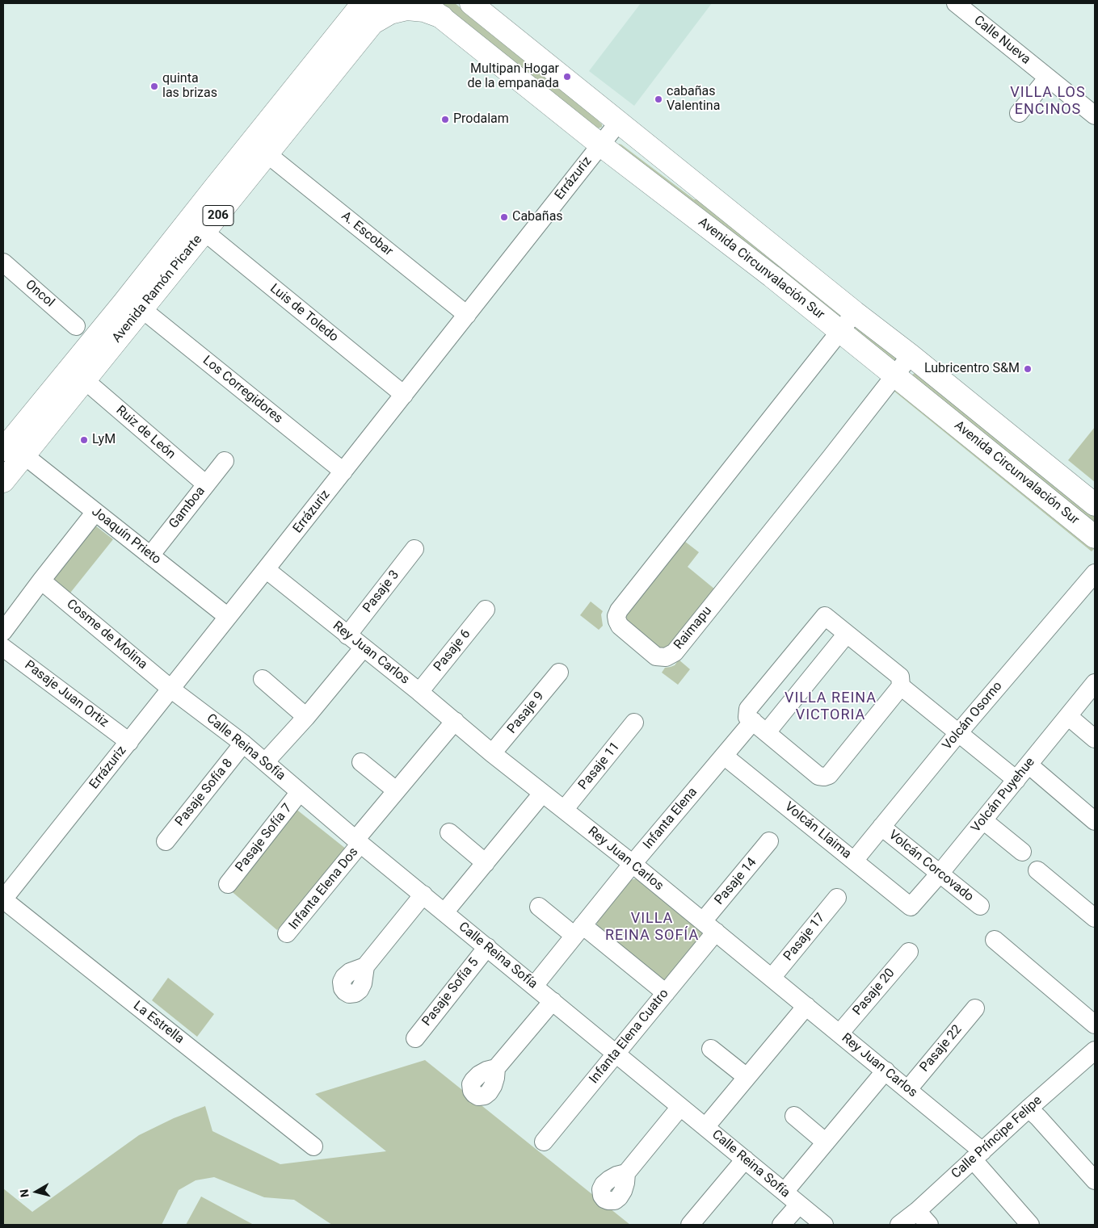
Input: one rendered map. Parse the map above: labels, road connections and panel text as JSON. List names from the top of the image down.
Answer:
{
  "streets": {
    "main road": ["206", "Avenida Circunvalación Sur", "Avenida Ramón Picarte"],
    "street": [
      "Calle Nueva",
      "Errázuriz",
      "A. Escobar",
      "Oncol",
      "Luis de Toledo",
      "Los Corregidores",
      "Ruiz de León",
      "Gamboa",
      "Joaquín Prieto",
      "Pasaje 3",
      "Raimapu",
      "Cosme de Molina",
      "Pasaje 6",
      "Rey Juan Carlos",
      "Pasaje Juan Ortiz",
      "Pasaje 9",
      "Volcán Osorno",
      "Calle Reina Sofía",
      "Pasaje 11",
      "Pasaje Sofía 8",
      "Volcán Puyehue",
      "Infanta Elena",
      "Volcán Llaima",
      "Pasaje Sofía 7",
      "Volcán Corcovado",
      "Pasaje 14",
      "Infanta Elena Dos",
      "Pasaje 17",
      "Pasaje Sofía 5",
      "Pasaje 20",
      "La Estrella",
      "Infanta Elena Cuatro",
      "Pasaje 22",
      "Calle Príncipe Felipe"
    ]
  },
  "crossings": [
    ["Errázuriz", "A. Escobar"],
    ["Errázuriz", "Avenida Circunvalación Sur"],
    ["Errázuriz", "Luis de Toledo"],
    ["Errázuriz", "Los Corregidores"],
    ["Errázuriz", "Joaquín Prieto"],
    ["Errázuriz", "Cosme de Molina"],
    ["Errázuriz", "Rey Juan Carlos"],
    ["Errázuriz", "Pasaje Juan Ortiz"],
    ["Errázuriz", "Calle Reina Sofía"],
    ["Errázuriz", "La Estrella"],
    ["A. Escobar", "Avenida Ramón Picarte"],
    ["Avenida Circunvalación Sur", "Raimapu"],
    ["Avenida Ramón Picarte", "Luis de Toledo"],
    ["Avenida Ramón Picarte", "Los Corregidores"],
    ["Avenida Ramón Picarte", "Ruiz de León"],
    ["Avenida Ramón Picarte", "Joaquín Prieto"],
    ["Ruiz de León", "Gamboa"],
    ["Gamboa", "Joaquín Prieto"],
    ["Pasaje 3", "Rey Juan Carlos"],
    ["Cosme de Molina", "Calle Reina Sofía"],
    ["Pasaje 6", "Rey Juan Carlos"],
    ["Rey Juan Carlos", "Pasaje 9"],
    ["Rey Juan Carlos", "Pasaje 11"],
    ["Rey Juan Carlos", "Infanta Elena"],
    ["Rey Juan Carlos", "Pasaje 14"],
    ["Rey Juan Carlos", "Infanta Elena Dos"],
    ["Rey Juan Carlos", "Pasaje 17"],
    ["Rey Juan Carlos", "Pasaje 20"],
    ["Rey Juan Carlos", "Infanta Elena Cuatro"],
    ["Rey Juan Carlos", "Pasaje 22"],
    ["Rey Juan Carlos", "Calle Príncipe Felipe"],
    ["Volcán Osorno", "Volcán Llaima"],
    ["Volcán Osorno", "Volcán Corcovado"],
    ["Calle Reina Sofía", "Pasaje Sofía 8"],
    ["Calle Reina Sofía", "Infanta Elena"],
    ["Calle Reina Sofía", "Pasaje Sofía 7"],
    ["Calle Reina Sofía", "Infanta Elena Dos"],
    ["Calle Reina Sofía", "Pasaje Sofía 5"],
    ["Calle Reina Sofía", "Infanta Elena Cuatro"],
    ["Volcán Puyehue", "Volcán Llaima"],
    ["Volcán Puyehue", "Volcán Corcovado"],
    ["Infanta Elena", "Volcán Llaima"],
    ["Pasaje 14", "Infanta Elena Cuatro"]
  ],
  "districts": ["VILLA LOS ENCINOS", "VILLA REINA VICTORIA", "VILLA REINA SOFÍA"],
  "places": [
    "Multipan Hogar de la empanada",
    "quinta las brizas",
    "cabañas Valentina",
    "Prodalam",
    "Cabañas",
    "Lubricentro S&M",
    "LyM"
  ],
  "north": "left"
}
